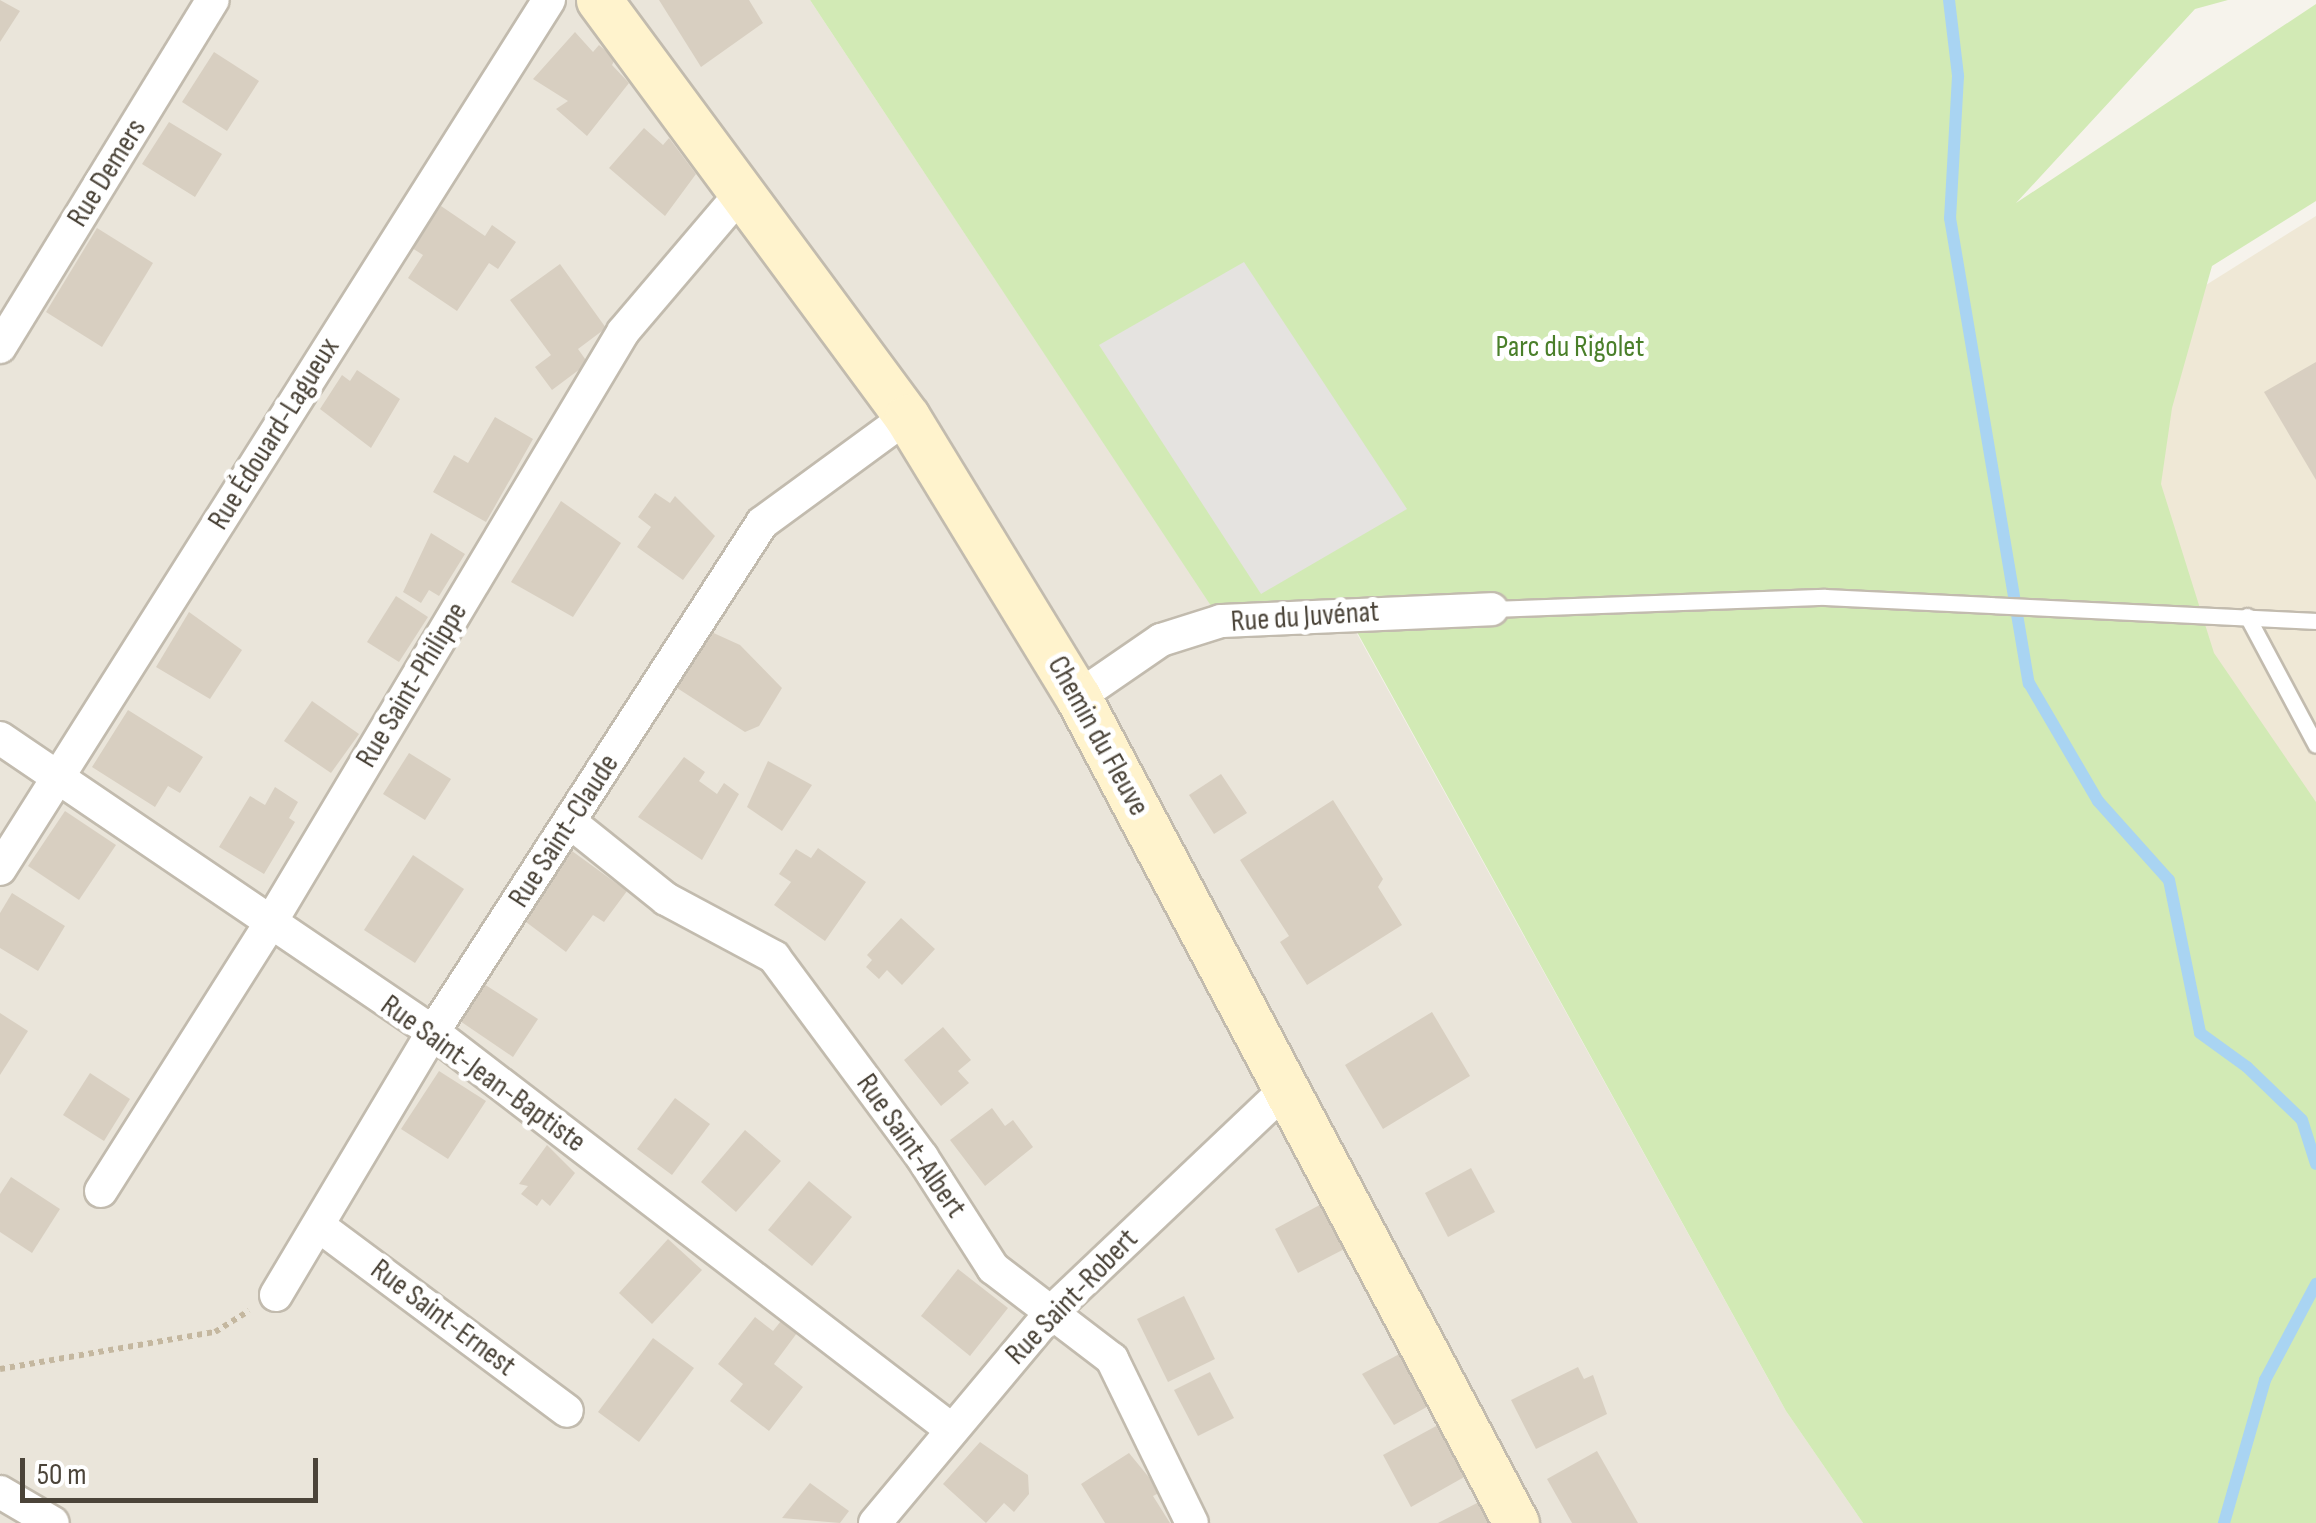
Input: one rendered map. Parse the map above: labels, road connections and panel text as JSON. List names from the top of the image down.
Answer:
{
  "streets": {
    "street": [
      "Rue Demers",
      "Rue Édouard-Lagueux",
      "Rue du Juvénat",
      "Rue Saint-Philippe",
      "Chemin du Fleuve",
      "Rue Saint-Claude",
      "Rue Saint-Jean-Baptiste",
      "Rue Saint-Albert",
      "Rue Saint-Robert",
      "Rue Saint-Ernest"
    ]
  },
  "crossings": [
    ["Rue Édouard-Lagueux", "Rue Saint-Jean-Baptiste"],
    ["Rue du Juvénat", "Chemin du Fleuve"],
    ["Rue Saint-Philippe", "Chemin du Fleuve"],
    ["Rue Saint-Philippe", "Rue Saint-Jean-Baptiste"],
    ["Chemin du Fleuve", "Rue Saint-Claude"],
    ["Chemin du Fleuve", "Rue Saint-Robert"],
    ["Rue Saint-Claude", "Rue Saint-Jean-Baptiste"],
    ["Rue Saint-Claude", "Rue Saint-Albert"],
    ["Rue Saint-Claude", "Rue Saint-Ernest"],
    ["Rue Saint-Jean-Baptiste", "Rue Saint-Robert"],
    ["Rue Saint-Albert", "Rue Saint-Robert"]
  ],
  "parks": ["Parc du Rigolet"],
  "scale_bar": "50 m"
}
